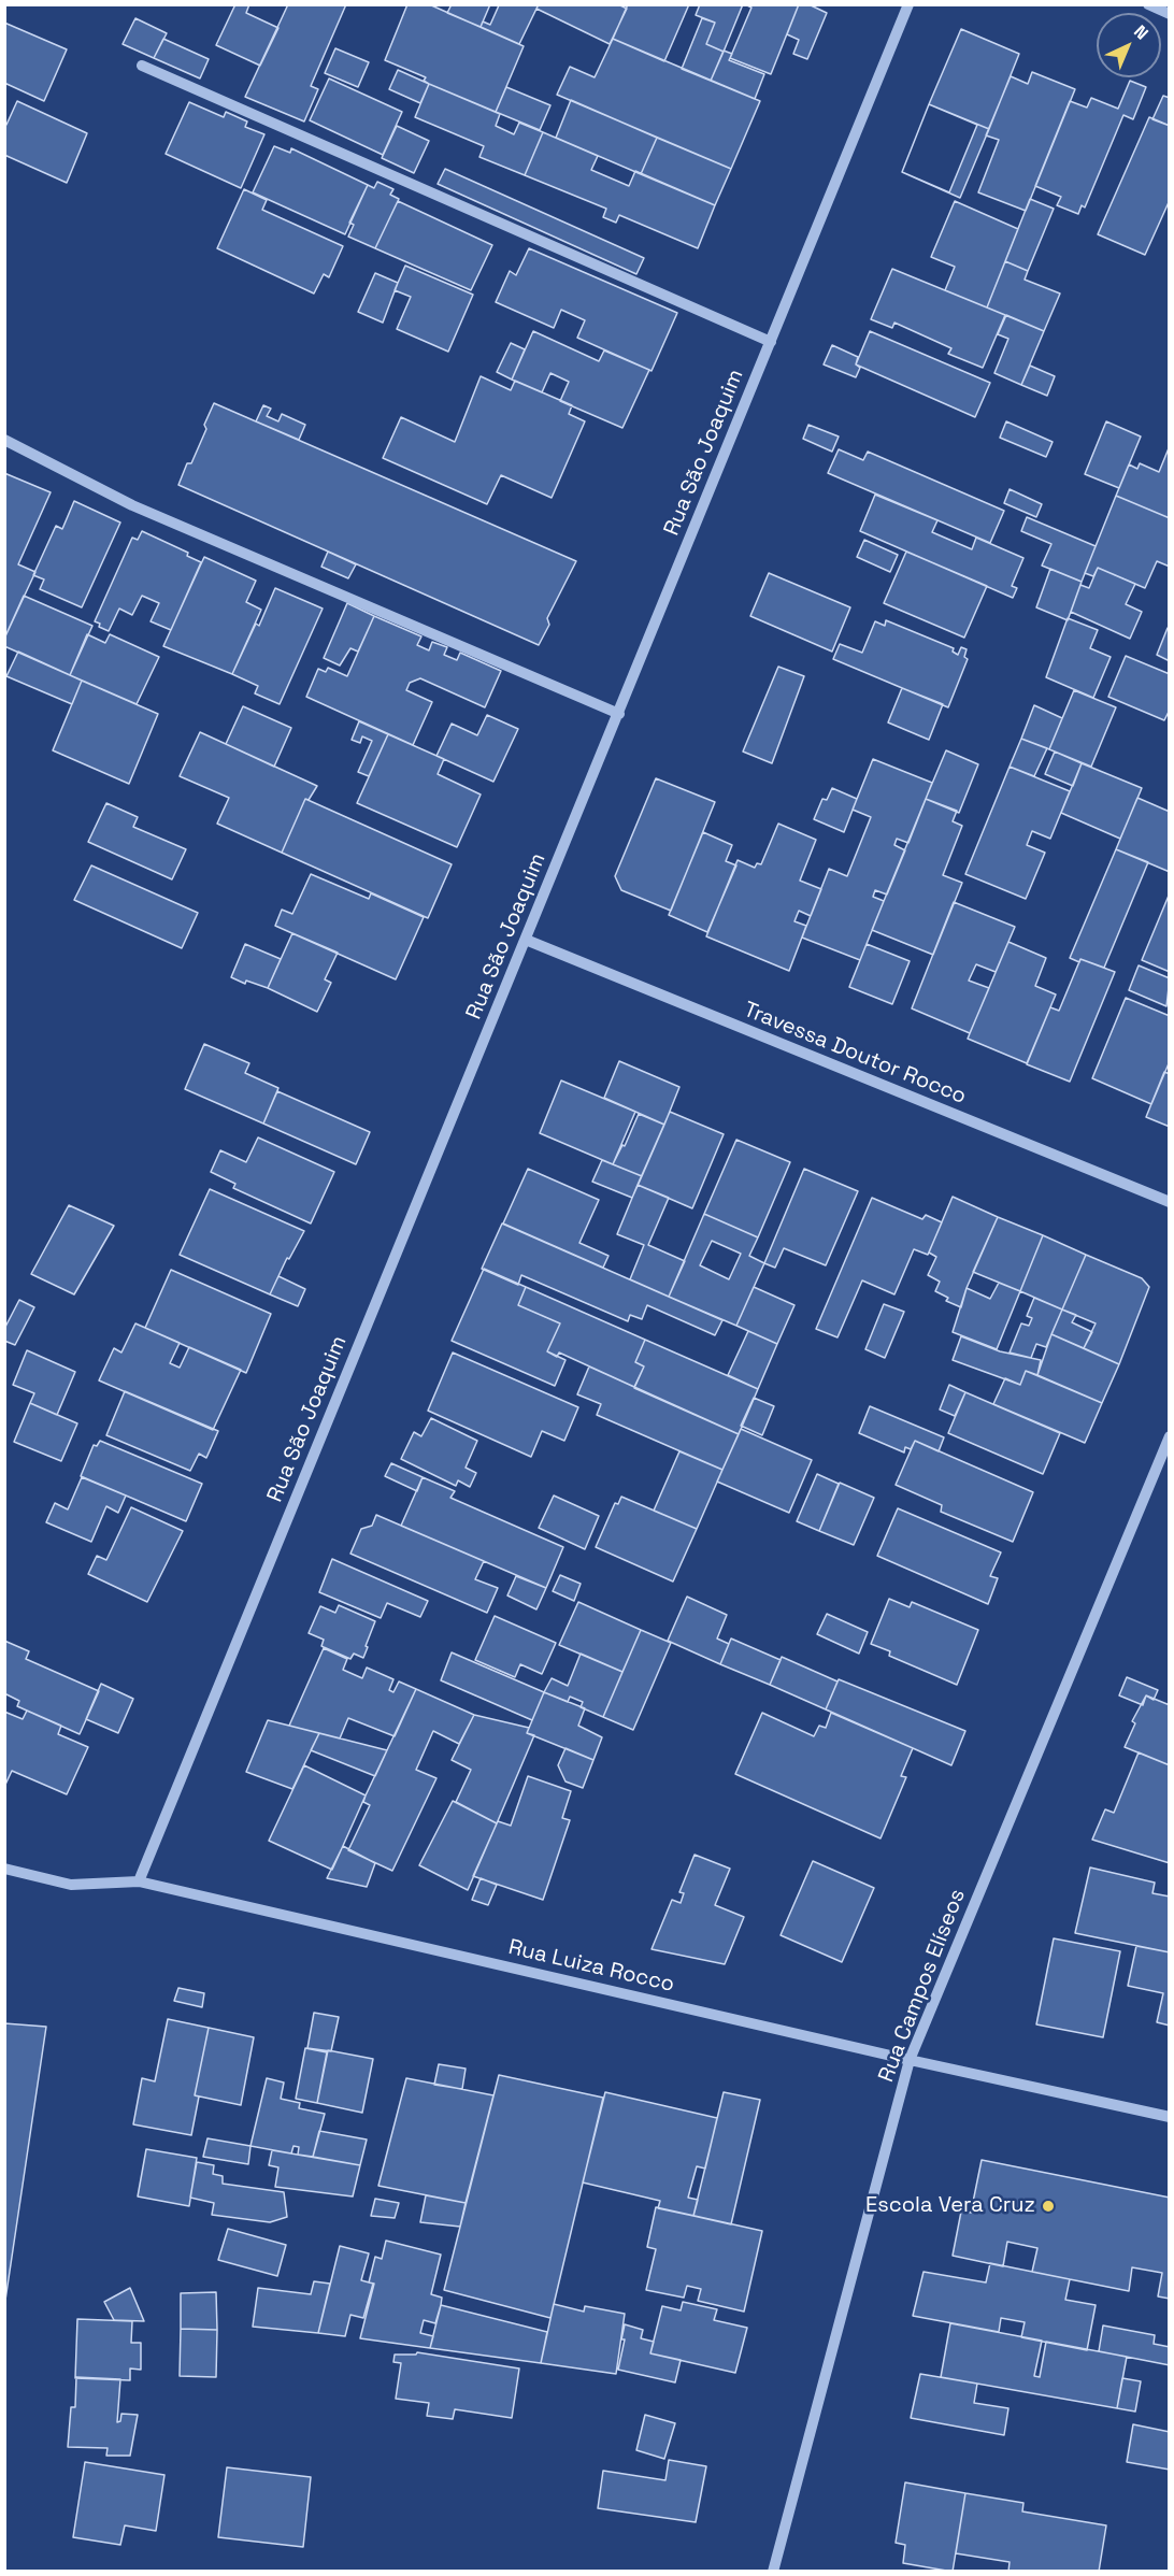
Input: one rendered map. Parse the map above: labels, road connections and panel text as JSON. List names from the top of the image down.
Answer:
{
  "streets": {
    "street": [
      "Rua São Joaquim",
      "Travessa Doutor Rocco",
      "Rua Luiza Rocco",
      "Rua Campos Elíseos"
    ]
  },
  "crossings": [
    ["Rua São Joaquim", "Travessa Doutor Rocco"],
    ["Rua São Joaquim", "Rua Luiza Rocco"],
    ["Rua Luiza Rocco", "Rua Campos Elíseos"]
  ],
  "places": ["Escola Vera Cruz"],
  "north": "top right"
}
